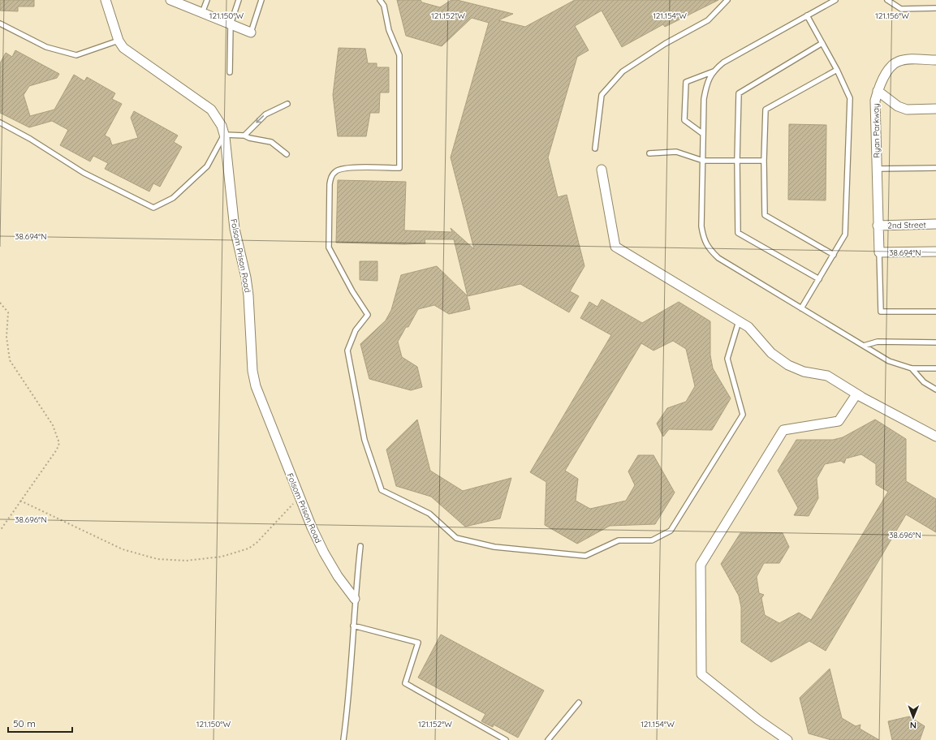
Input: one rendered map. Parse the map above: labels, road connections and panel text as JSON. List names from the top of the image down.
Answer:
{
  "streets": {
    "street": ["Ryan Parkway", "2nd Street", "Folsom Prison Road"]
  },
  "crossings": [
    ["Ryan Parkway", "2nd Street"]
  ],
  "scale_bar": "50 m",
  "north": "bottom",
  "coordinates": [
    "121.150°W",
    "121.152°W",
    "121.154°W",
    "121.156°W",
    "38.694°N",
    "38.696°N"
  ]
}
